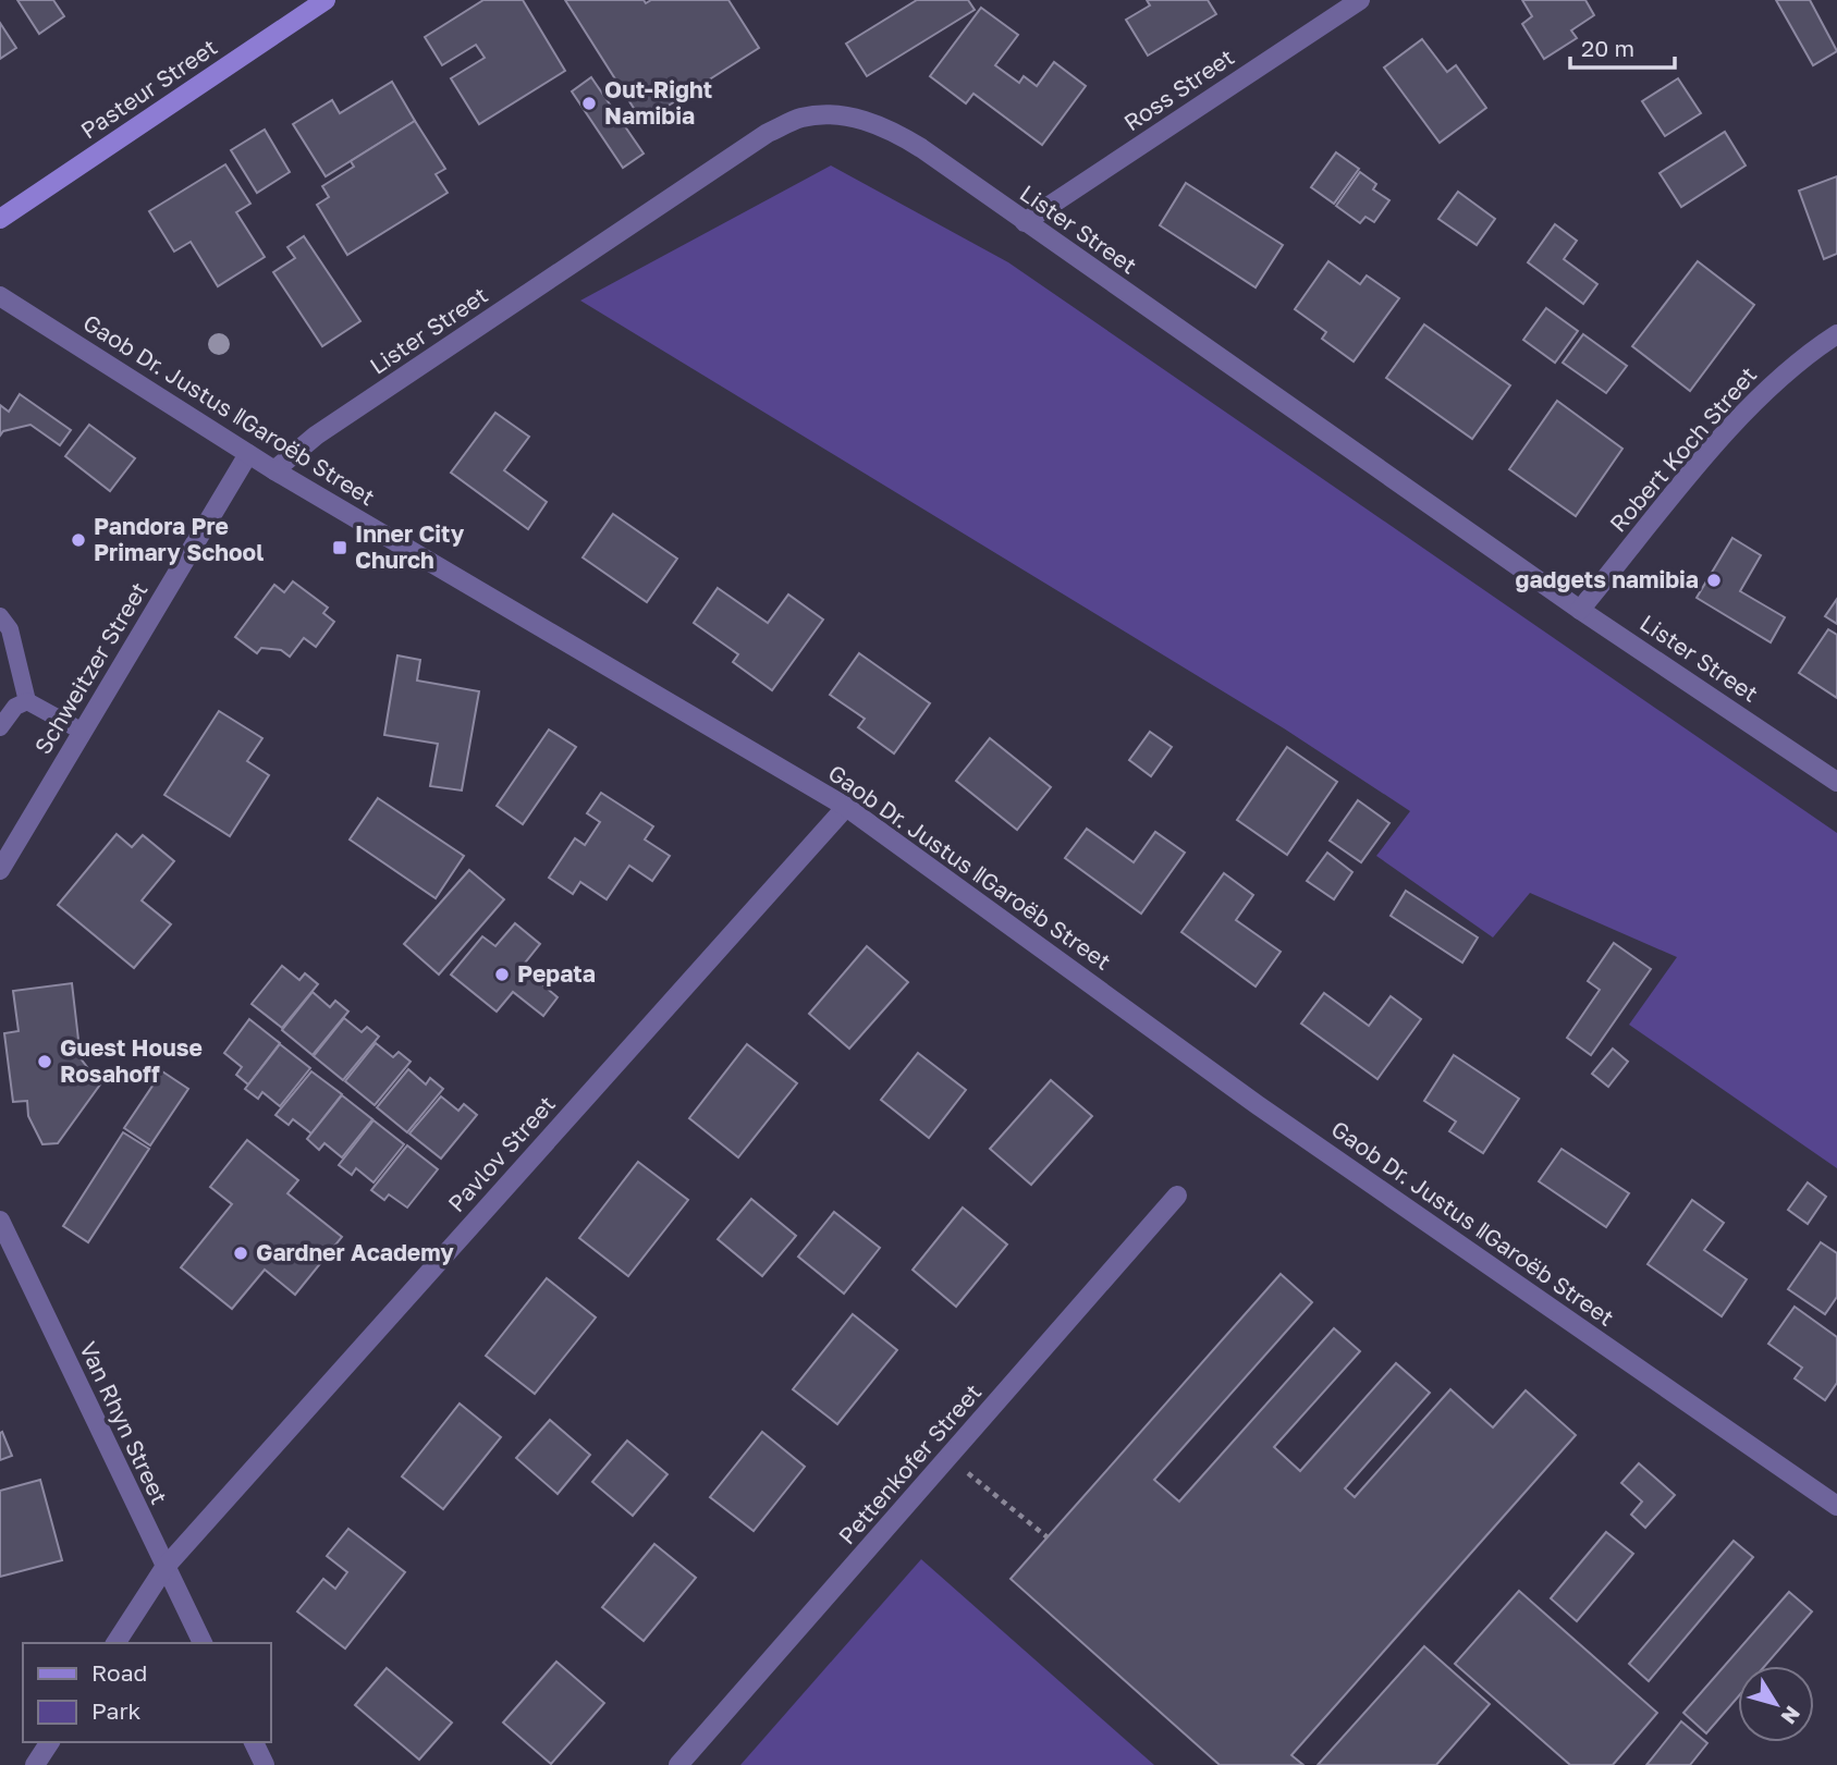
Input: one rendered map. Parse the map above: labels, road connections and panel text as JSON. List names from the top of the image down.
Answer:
{
  "streets": {
    "main road": ["Pasteur Street"],
    "street": [
      "Ross Street",
      "Lister Street",
      "Gaob Dr. Justus ǁGaroëb Street",
      "Robert Koch Street",
      "Schweitzer Street",
      "Pavlov Street",
      "Van Rhyn Street",
      "Pettenkofer Street"
    ]
  },
  "crossings": [
    ["Ross Street", "Lister Street"],
    ["Lister Street", "Gaob Dr. Justus ǁGaroëb Street"],
    ["Lister Street", "Robert Koch Street"],
    ["Gaob Dr. Justus ǁGaroëb Street", "Schweitzer Street"],
    ["Gaob Dr. Justus ǁGaroëb Street", "Pavlov Street"],
    ["Pavlov Street", "Van Rhyn Street"]
  ],
  "places": {
    "other": [
      "Out-Right Namibia",
      "Pandora Pre Primary School",
      "gadgets namibia",
      "Pepata",
      "Guest House Rosahoff",
      "Gardner Academy"
    ],
    "transit": ["Inner City Church"]
  },
  "legend": ["Road", "Park"],
  "scale_bar": "20 m",
  "north": "bottom right"
}
